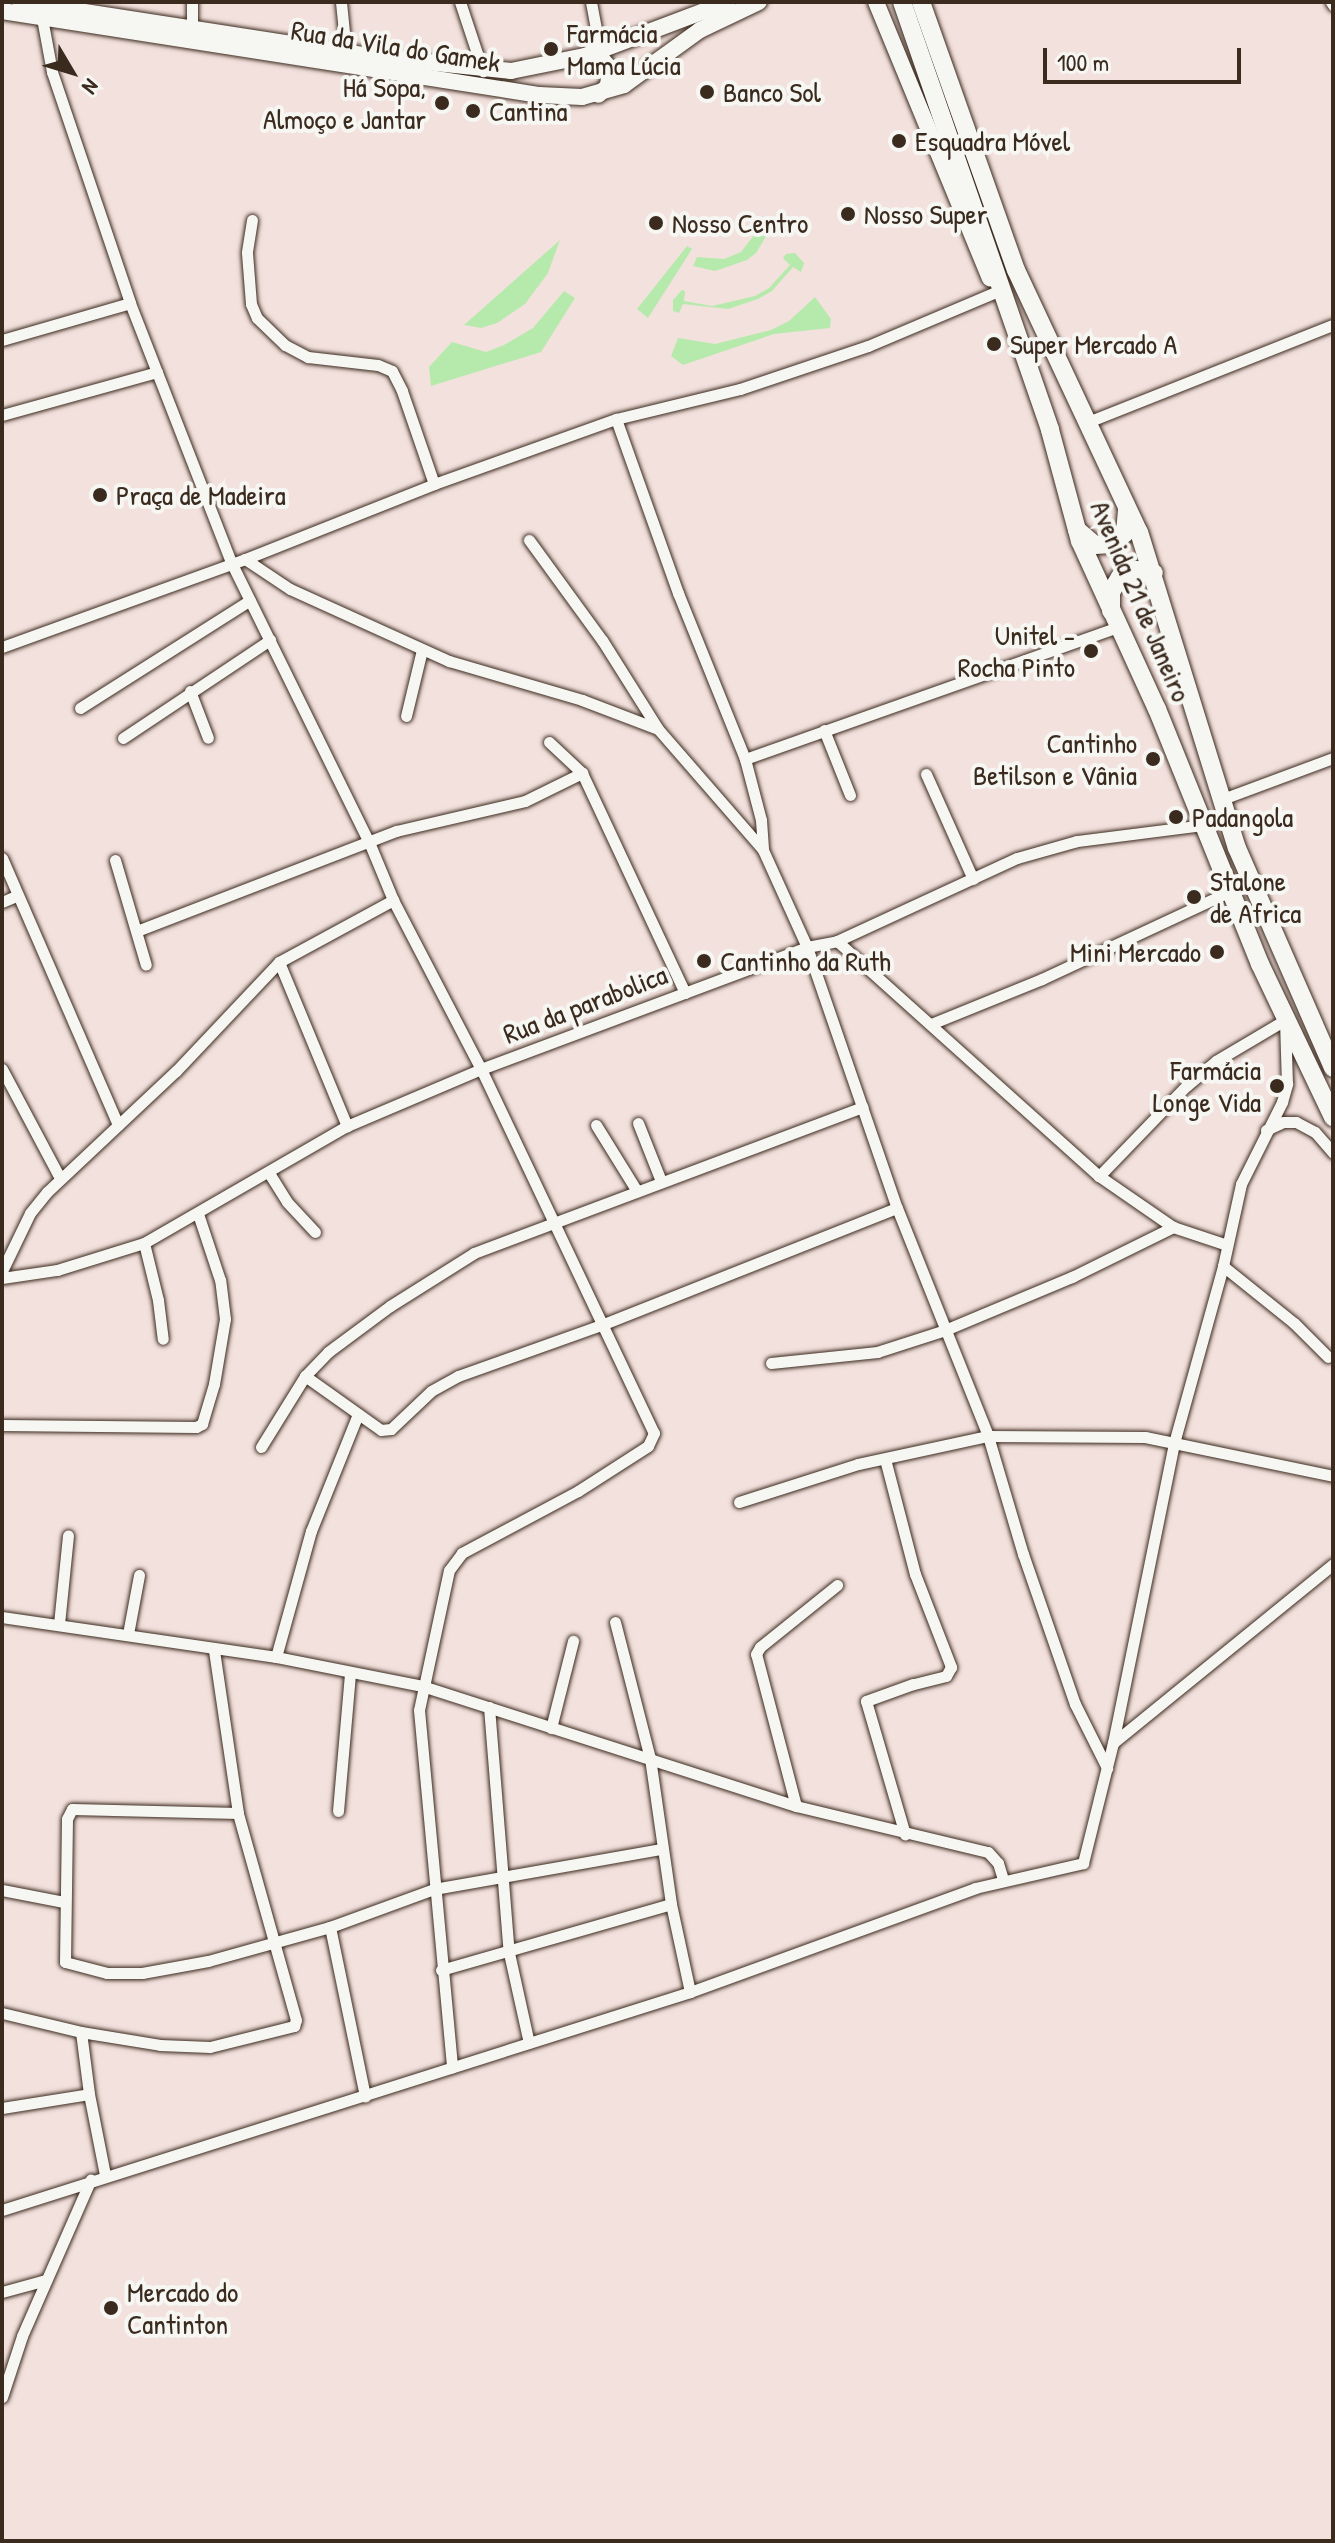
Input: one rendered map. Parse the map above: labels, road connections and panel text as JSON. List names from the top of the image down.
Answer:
{
  "streets": {
    "main road": ["Rua da Vila do Gamek", "Avenida 21 de Janeiro"],
    "street": ["Rua da parabolica"]
  },
  "crossings": [
    ["Avenida 21 de Janeiro", "Rua da parabolica"]
  ],
  "places": [
    "Farmácia Mama Lúcia",
    "Banco Sol",
    "Há Sopa, Almoço e Jantar",
    "Cantina",
    "Esquadra Móvel",
    "Nosso Super",
    "Nosso Centro",
    "Super Mercado A",
    "Praça de Madeira",
    "Unitel - Rocha Pinto",
    "Cantinho Betilson e Vânia",
    "Padangola",
    "Stalone de Africa",
    "Mini Mercado",
    "Cantinho da Ruth",
    "Farmácia Longe Vida",
    "Mercado do Cantinton"
  ],
  "scale_bar": "100 m",
  "north": "bottom right"
}
